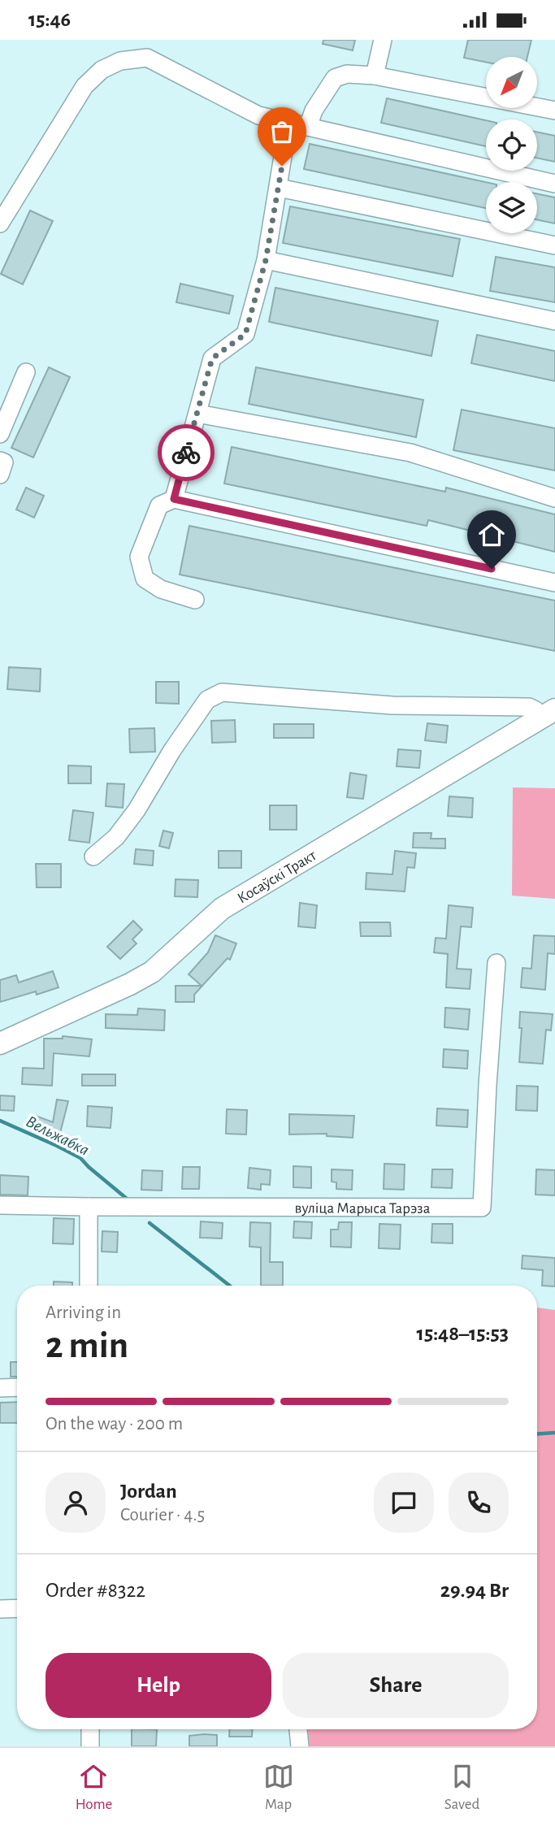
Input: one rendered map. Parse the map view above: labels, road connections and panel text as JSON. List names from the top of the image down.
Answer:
{
  "streets": {
    "main road": ["Косаўскі Тракт"],
    "street": ["вуліца Марыса Тарэза"]
  },
  "water": ["Вельжабка"],
  "north": "bottom left",
  "page": {
    "status": "15:46",
    "heading": ["2 min", "Arriving in", "15:48–15:53"],
    "panel": [
      "Jordan",
      "Courier · 4.5",
      "Order #8322",
      "29.94 Br"
    ],
    "bar": "On the way · 200 m",
    "buttons": ["Help", "Share"],
    "tabs": ["Home", "Map", "Saved"]
  }
}
